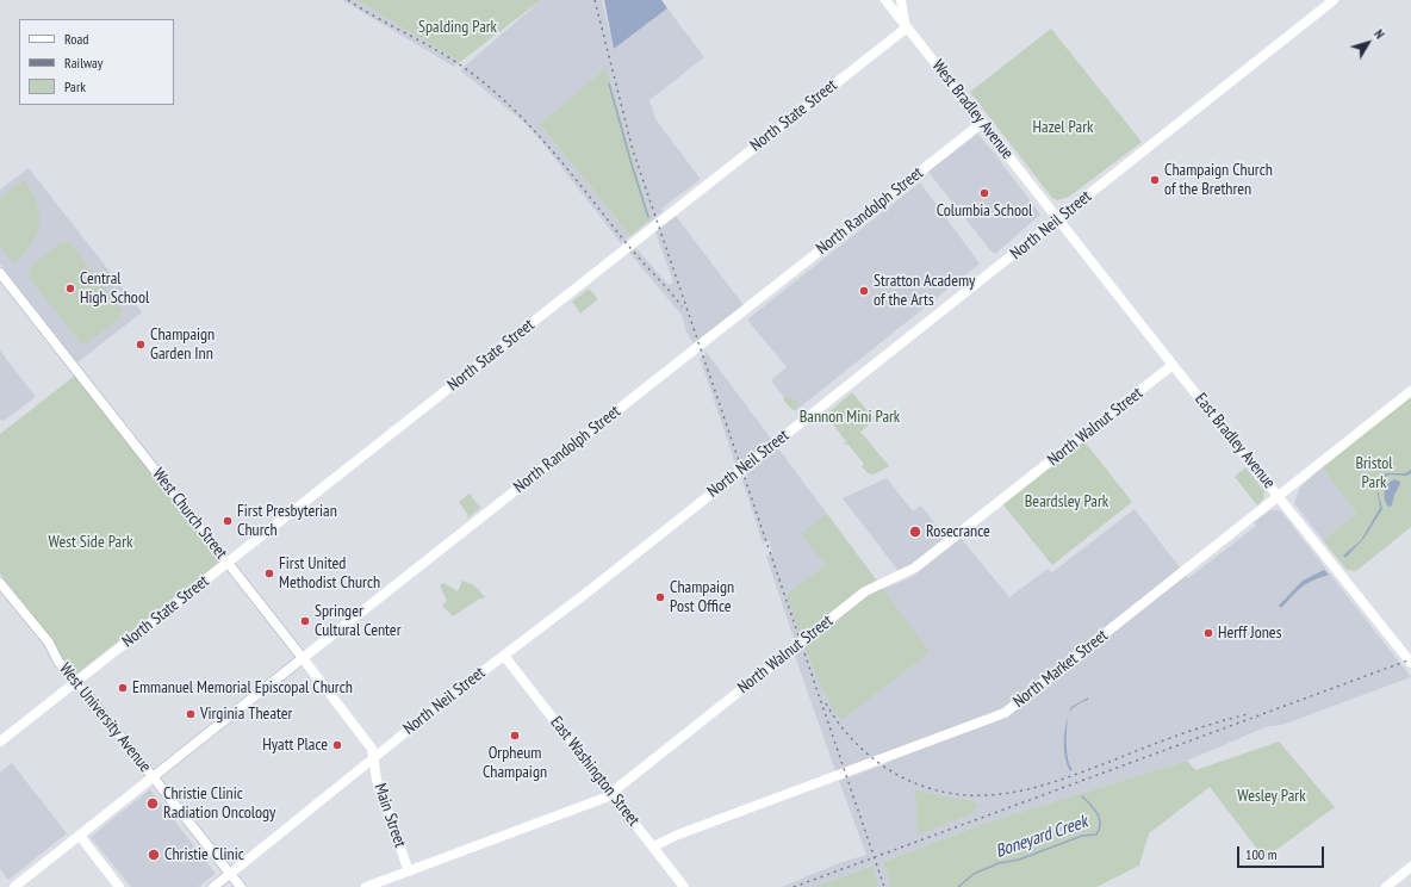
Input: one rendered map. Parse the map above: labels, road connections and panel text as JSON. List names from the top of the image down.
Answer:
{
  "streets": {
    "main road": [
      "West Bradley Avenue",
      "North State Street",
      "North Randolph Street",
      "North Neil Street",
      "North Walnut Street",
      "East Bradley Avenue",
      "West Church Street",
      "North Market Street",
      "West University Avenue",
      "East Washington Street",
      "Main Street"
    ]
  },
  "crossings": [
    ["West Bradley Avenue", "North State Street"],
    ["West Bradley Avenue", "North Randolph Street"],
    ["West Bradley Avenue", "North Neil Street"],
    ["West Bradley Avenue", "East Bradley Avenue"],
    ["North State Street", "West Church Street"],
    ["North State Street", "West University Avenue"],
    ["North Randolph Street", "West Church Street"],
    ["North Randolph Street", "West University Avenue"],
    ["North Neil Street", "East Bradley Avenue"],
    ["North Neil Street", "West Church Street"],
    ["North Neil Street", "West University Avenue"],
    ["North Neil Street", "East Washington Street"],
    ["North Neil Street", "Main Street"],
    ["North Walnut Street", "East Bradley Avenue"],
    ["North Walnut Street", "East Washington Street"],
    ["North Walnut Street", "Main Street"],
    ["East Bradley Avenue", "North Market Street"],
    ["West Church Street", "Main Street"],
    ["North Market Street", "East Washington Street"]
  ],
  "water": ["Boneyard Creek"],
  "parks": [
    "Spalding Park",
    "Hazel Park",
    "Bannon Mini Park",
    "Bristol Park",
    "Beardsley Park",
    "West Side Park",
    "Wesley Park"
  ],
  "places": [
    "Champaign Church of the Brethren",
    "Columbia School",
    "Central High School",
    "Stratton Academy of the Arts",
    "Champaign Garden Inn",
    "First Presbyterian Church",
    "Rosecrance",
    "First United Methodist Church",
    "Champaign Post Office",
    "Springer Cultural Center",
    "Herff Jones",
    "Emmanuel Memorial Episcopal Church",
    "Virginia Theater",
    "Orpheum Champaign",
    "Hyatt Place",
    "Christie Clinic Radiation Oncology",
    "Christie Clinic"
  ],
  "legend": ["Road", "Railway", "Park"],
  "scale_bar": "100 m",
  "north": "top right"
}
